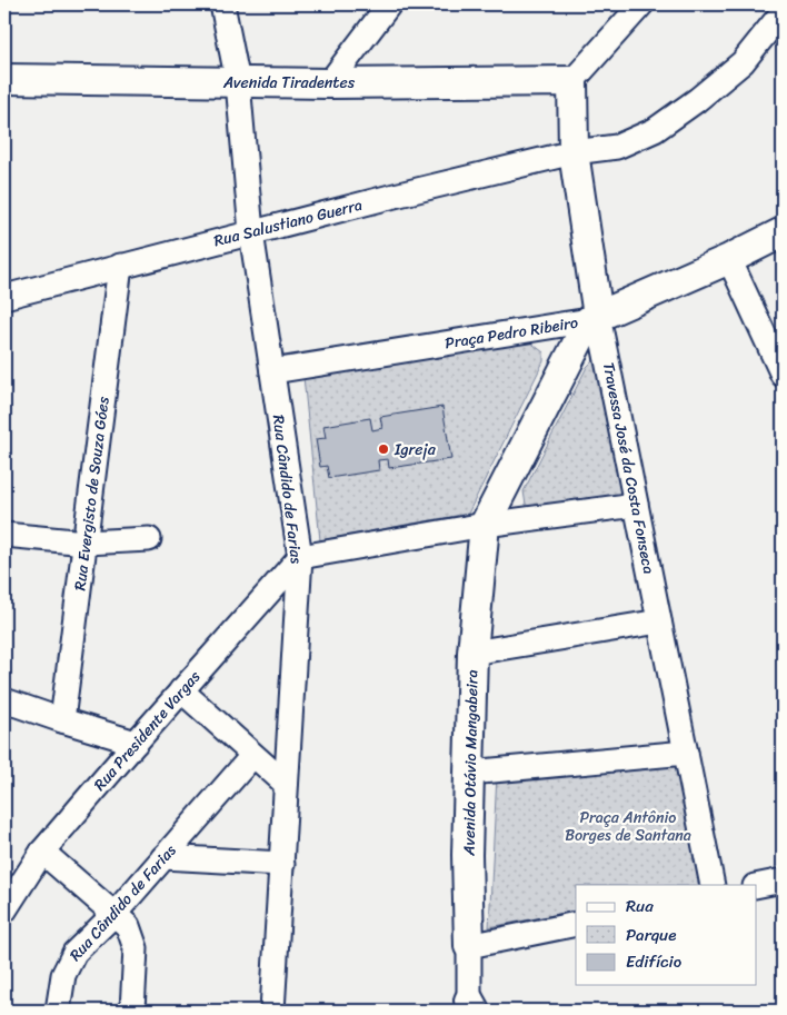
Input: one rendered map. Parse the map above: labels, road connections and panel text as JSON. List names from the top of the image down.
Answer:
{
  "streets": {
    "main road": ["Avenida Tiradentes", "Praça Pedro Ribeiro", "Avenida Otávio Mangabeira"],
    "street": [
      "Rua Salustiano Guerra",
      "Travessa José da Costa Fonseca",
      "Rua Cândido de Farias",
      "Rua Evergisto de Souza Góes",
      "Rua Presidente Vargas"
    ]
  },
  "crossings": [
    ["Avenida Tiradentes", "Rua Cândido de Farias"],
    ["Rua Salustiano Guerra", "Rua Cândido de Farias"],
    ["Rua Salustiano Guerra", "Rua Evergisto de Souza Góes"],
    ["Praça Pedro Ribeiro", "Travessa José da Costa Fonseca"],
    ["Praça Pedro Ribeiro", "Rua Cândido de Farias"],
    ["Praça Pedro Ribeiro", "Avenida Otávio Mangabeira"],
    ["Rua Cândido de Farias", "Rua Presidente Vargas"]
  ],
  "parks": ["Praça Antônio Borges de Santana"],
  "places": ["Igreja"],
  "legend": ["Rua", "Parque", "Edifício"]
}
